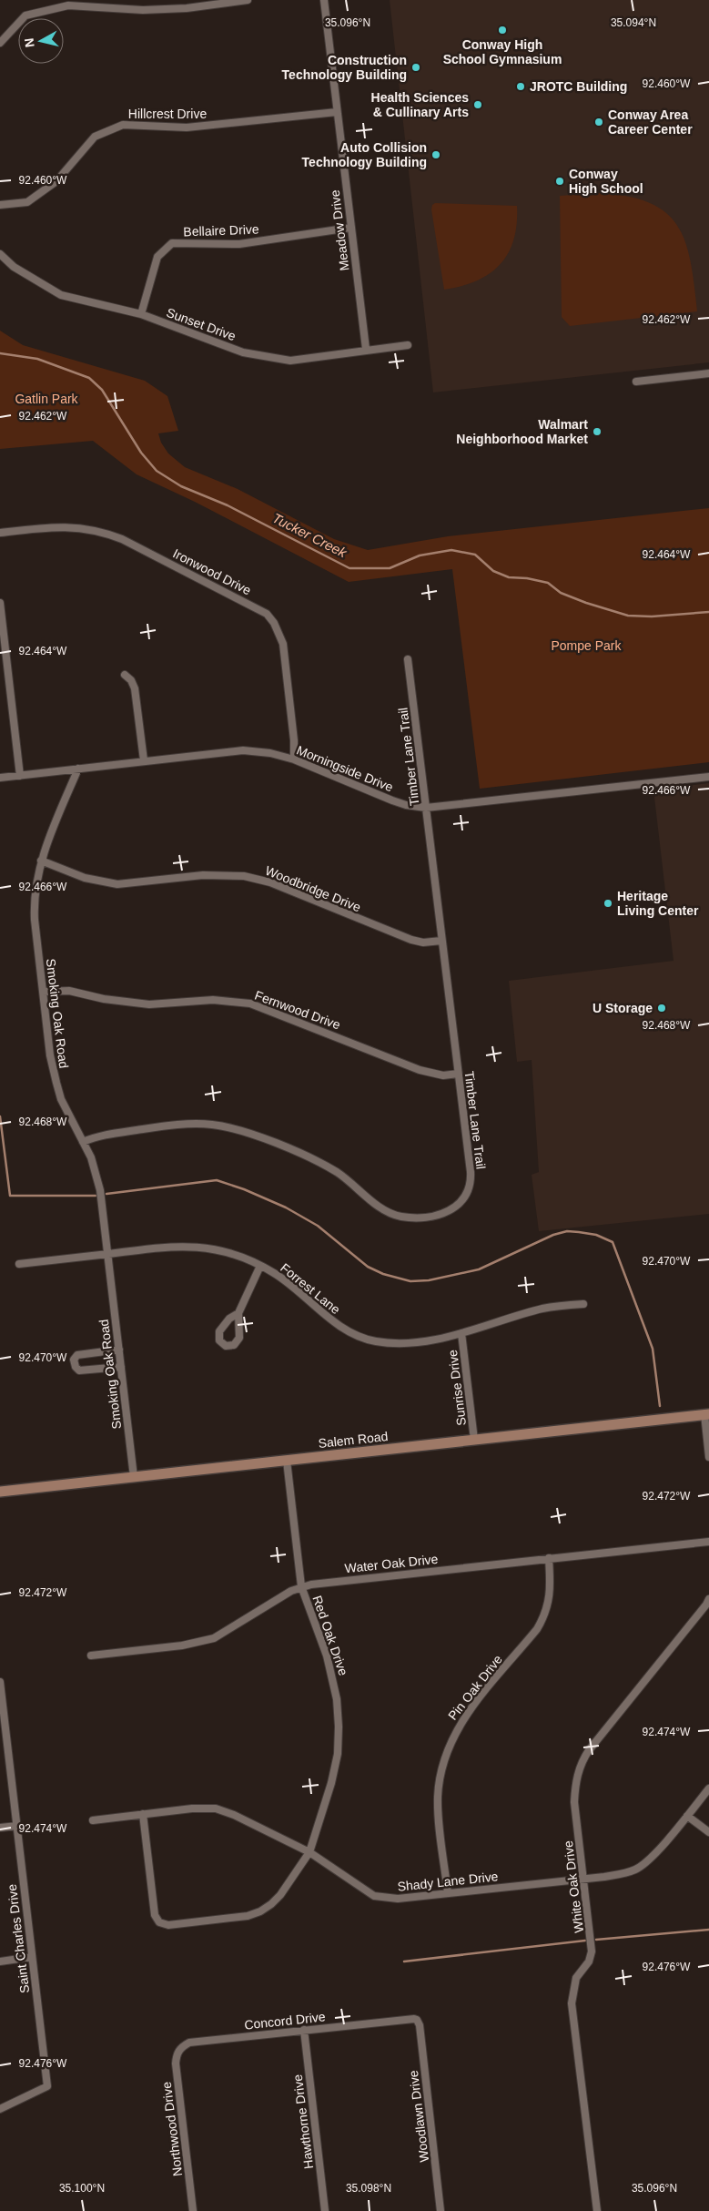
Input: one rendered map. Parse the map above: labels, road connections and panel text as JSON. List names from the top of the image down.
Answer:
{
  "streets": {
    "main road": ["Salem Road"],
    "street": [
      "Hillcrest Drive",
      "Bellaire Drive",
      "Meadow Drive",
      "Sunset Drive",
      "Ironwood Drive",
      "Timber Lane Trail",
      "Morningside Drive",
      "Woodbridge Drive",
      "Fernwood Drive",
      "Smoking Oak Road",
      "Forrest Lane",
      "Sunrise Drive",
      "Water Oak Drive",
      "Red Oak Drive",
      "Pin Oak Drive",
      "Shady Lane Drive",
      "White Oak Drive",
      "Saint Charles Drive",
      "Concord Drive",
      "Woodlawn Drive",
      "Hawthorne Drive",
      "Northwood Drive"
    ]
  },
  "crossings": [
    ["Hillcrest Drive", "Meadow Drive"],
    ["Bellaire Drive", "Meadow Drive"],
    ["Bellaire Drive", "Sunset Drive"],
    ["Meadow Drive", "Sunset Drive"],
    ["Ironwood Drive", "Morningside Drive"],
    ["Timber Lane Trail", "Morningside Drive"],
    ["Timber Lane Trail", "Woodbridge Drive"],
    ["Timber Lane Trail", "Fernwood Drive"],
    ["Timber Lane Trail", "Smoking Oak Road"],
    ["Morningside Drive", "Smoking Oak Road"],
    ["Woodbridge Drive", "Smoking Oak Road"],
    ["Fernwood Drive", "Smoking Oak Road"],
    ["Smoking Oak Road", "Forrest Lane"],
    ["Smoking Oak Road", "Salem Road"],
    ["Forrest Lane", "Sunrise Drive"],
    ["Sunrise Drive", "Salem Road"],
    ["Salem Road", "Red Oak Drive"],
    ["Water Oak Drive", "Red Oak Drive"],
    ["Water Oak Drive", "Pin Oak Drive"],
    ["Red Oak Drive", "Shady Lane Drive"],
    ["Pin Oak Drive", "Shady Lane Drive"],
    ["Shady Lane Drive", "White Oak Drive"],
    ["Concord Drive", "Woodlawn Drive"],
    ["Concord Drive", "Hawthorne Drive"],
    ["Concord Drive", "Northwood Drive"]
  ],
  "water": ["Tucker Creek"],
  "parks": ["Gatlin Park", "Pompe Park"],
  "places": [
    "Conway High School Gymnasium",
    "Construction Technology Building",
    "JROTC Building",
    "Health Sciences & Cullinary Arts",
    "Conway Area Career Center",
    "Auto Collision Technology Building",
    "Conway High School",
    "Walmart Neighborhood Market",
    "Heritage Living Center",
    "U Storage"
  ],
  "north": "left",
  "coordinates": [
    "35.096°N",
    "35.094°N",
    "92.460°W",
    "92.462°W",
    "92.464°W",
    "92.466°W",
    "92.468°W",
    "92.470°W",
    "92.472°W",
    "92.474°W",
    "92.476°W",
    "35.100°N",
    "35.098°N"
  ]
}
